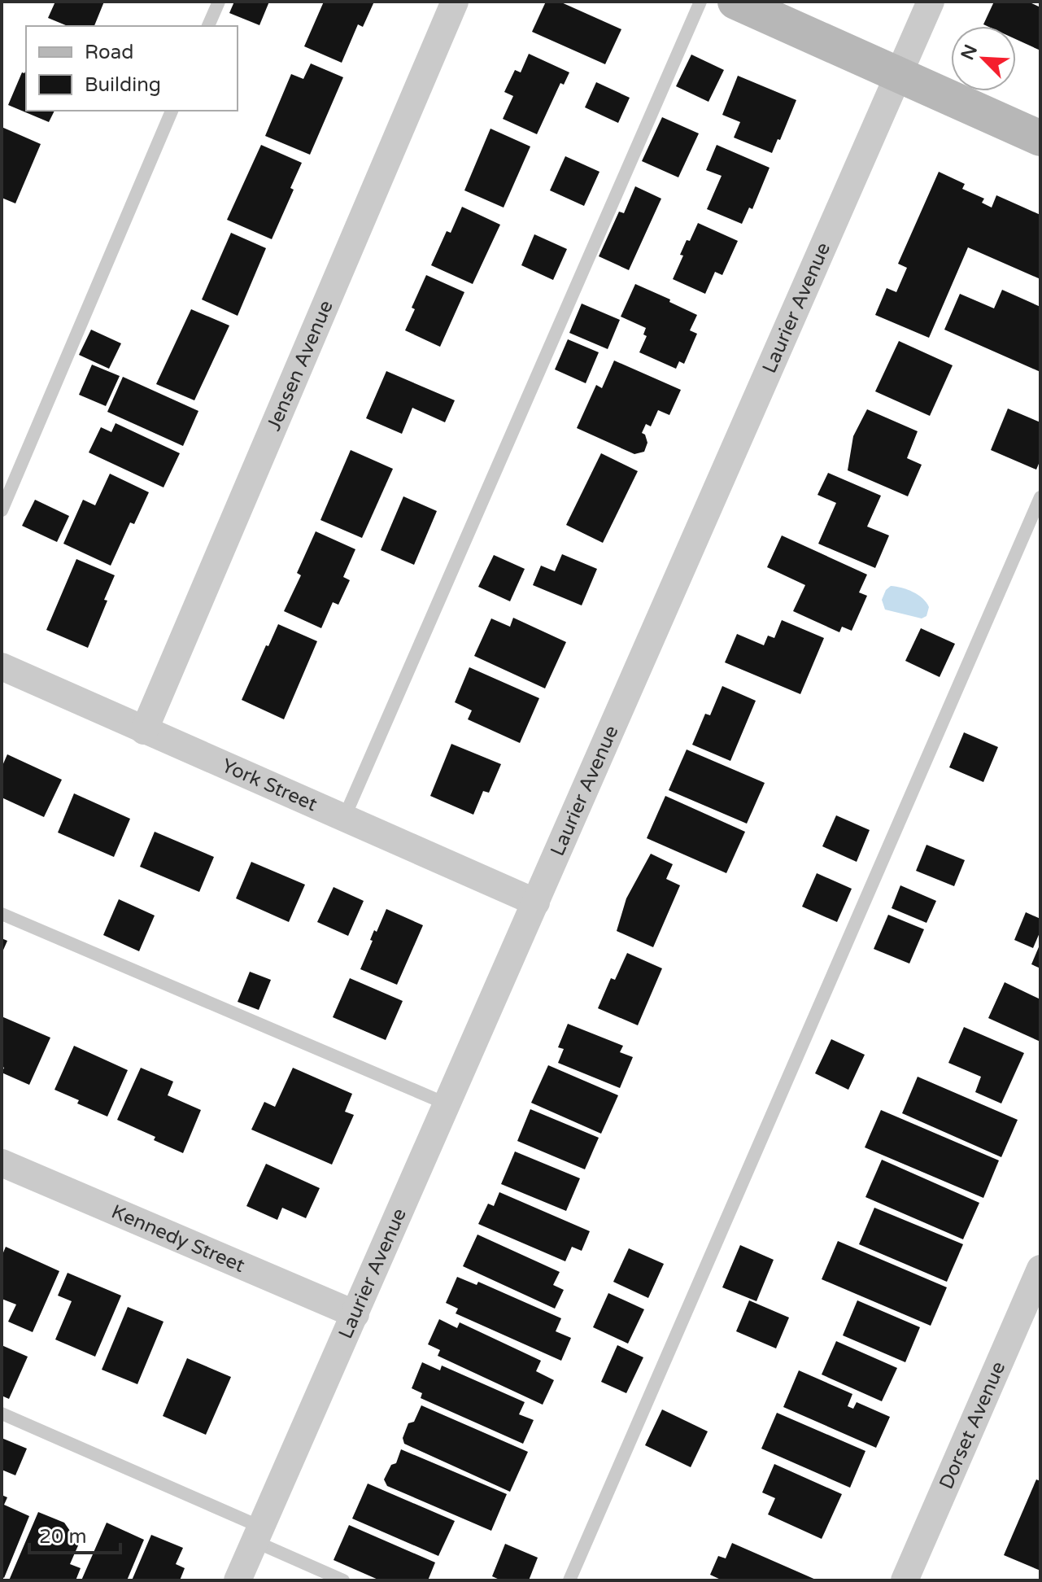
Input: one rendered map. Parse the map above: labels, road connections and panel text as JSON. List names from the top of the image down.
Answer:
{
  "streets": {
    "street": [
      "Laurier Avenue",
      "Jensen Avenue",
      "York Street",
      "Kennedy Street",
      "Dorset Avenue"
    ]
  },
  "crossings": [
    ["Laurier Avenue", "York Street"],
    ["Laurier Avenue", "Kennedy Street"],
    ["Jensen Avenue", "York Street"]
  ],
  "legend": ["Road", "Building"],
  "scale_bar": "20 m",
  "north": "top left"
}
